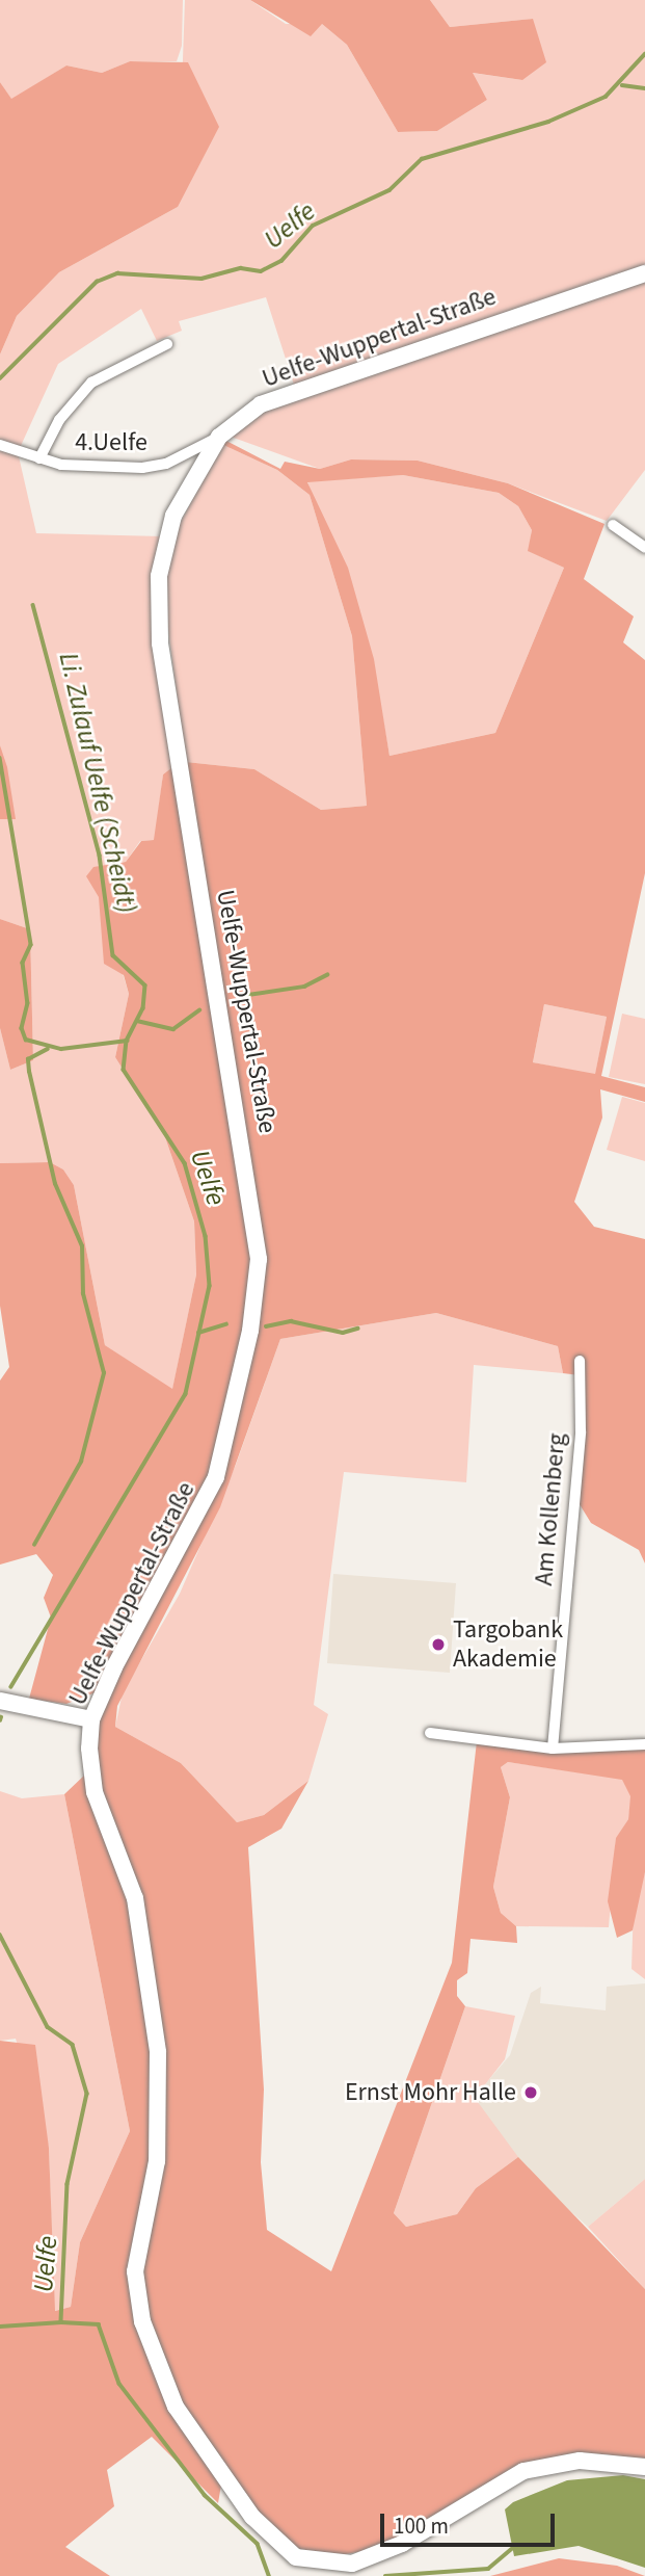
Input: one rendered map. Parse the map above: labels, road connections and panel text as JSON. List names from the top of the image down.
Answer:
{
  "streets": {
    "main road": ["Uelfe-Wuppertal-Straße"],
    "street": ["4.Uelfe", "Am Kollenberg"]
  },
  "crossings": [
    ["Uelfe-Wuppertal-Straße", "4.Uelfe"]
  ],
  "water": ["Uelfe", "Li. Zulauf Uelfe (Scheidt)"],
  "places": ["Targobank Akademie", "Ernst Mohr Halle"],
  "scale_bar": "100 m"
}
